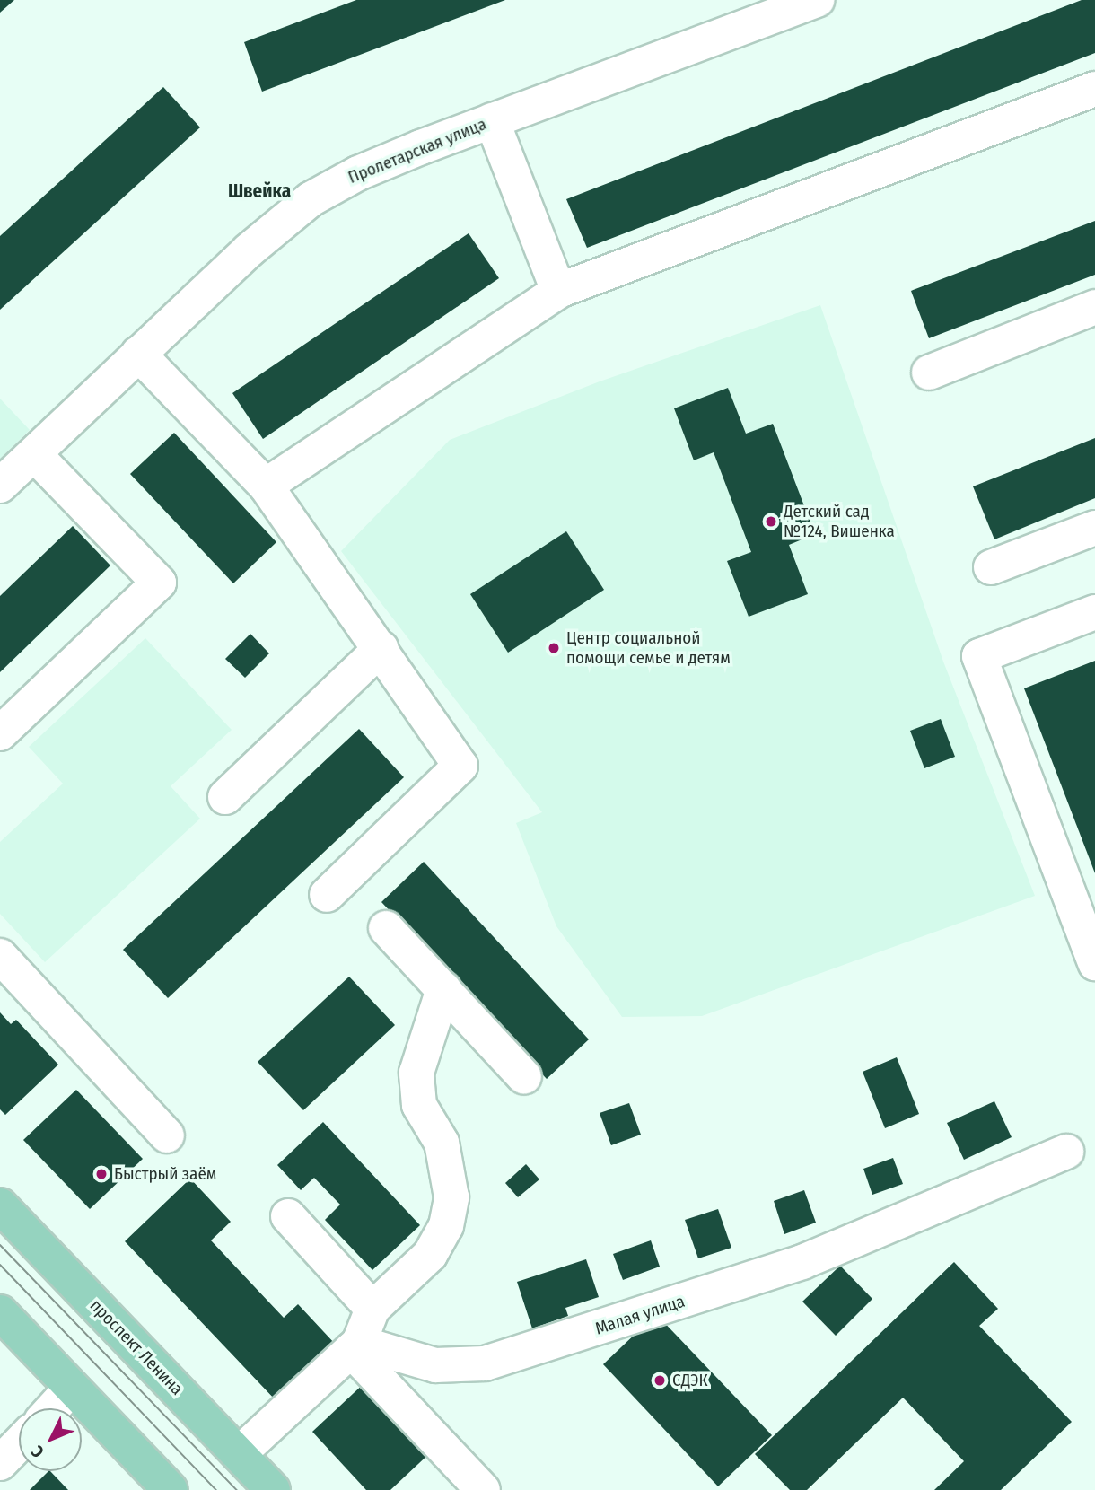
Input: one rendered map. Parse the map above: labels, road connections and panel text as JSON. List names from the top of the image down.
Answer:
{
  "streets": {
    "main road": ["проспект Ленина"],
    "street": ["Пролетарская улица", "Малая улица"]
  },
  "districts": ["Швейка"],
  "places": [
    "Детский сад №124, Вишенка",
    "Центр социальной помощи семье и детям",
    "Быстрый заём",
    "СДЭК"
  ],
  "north": "bottom left"
}
